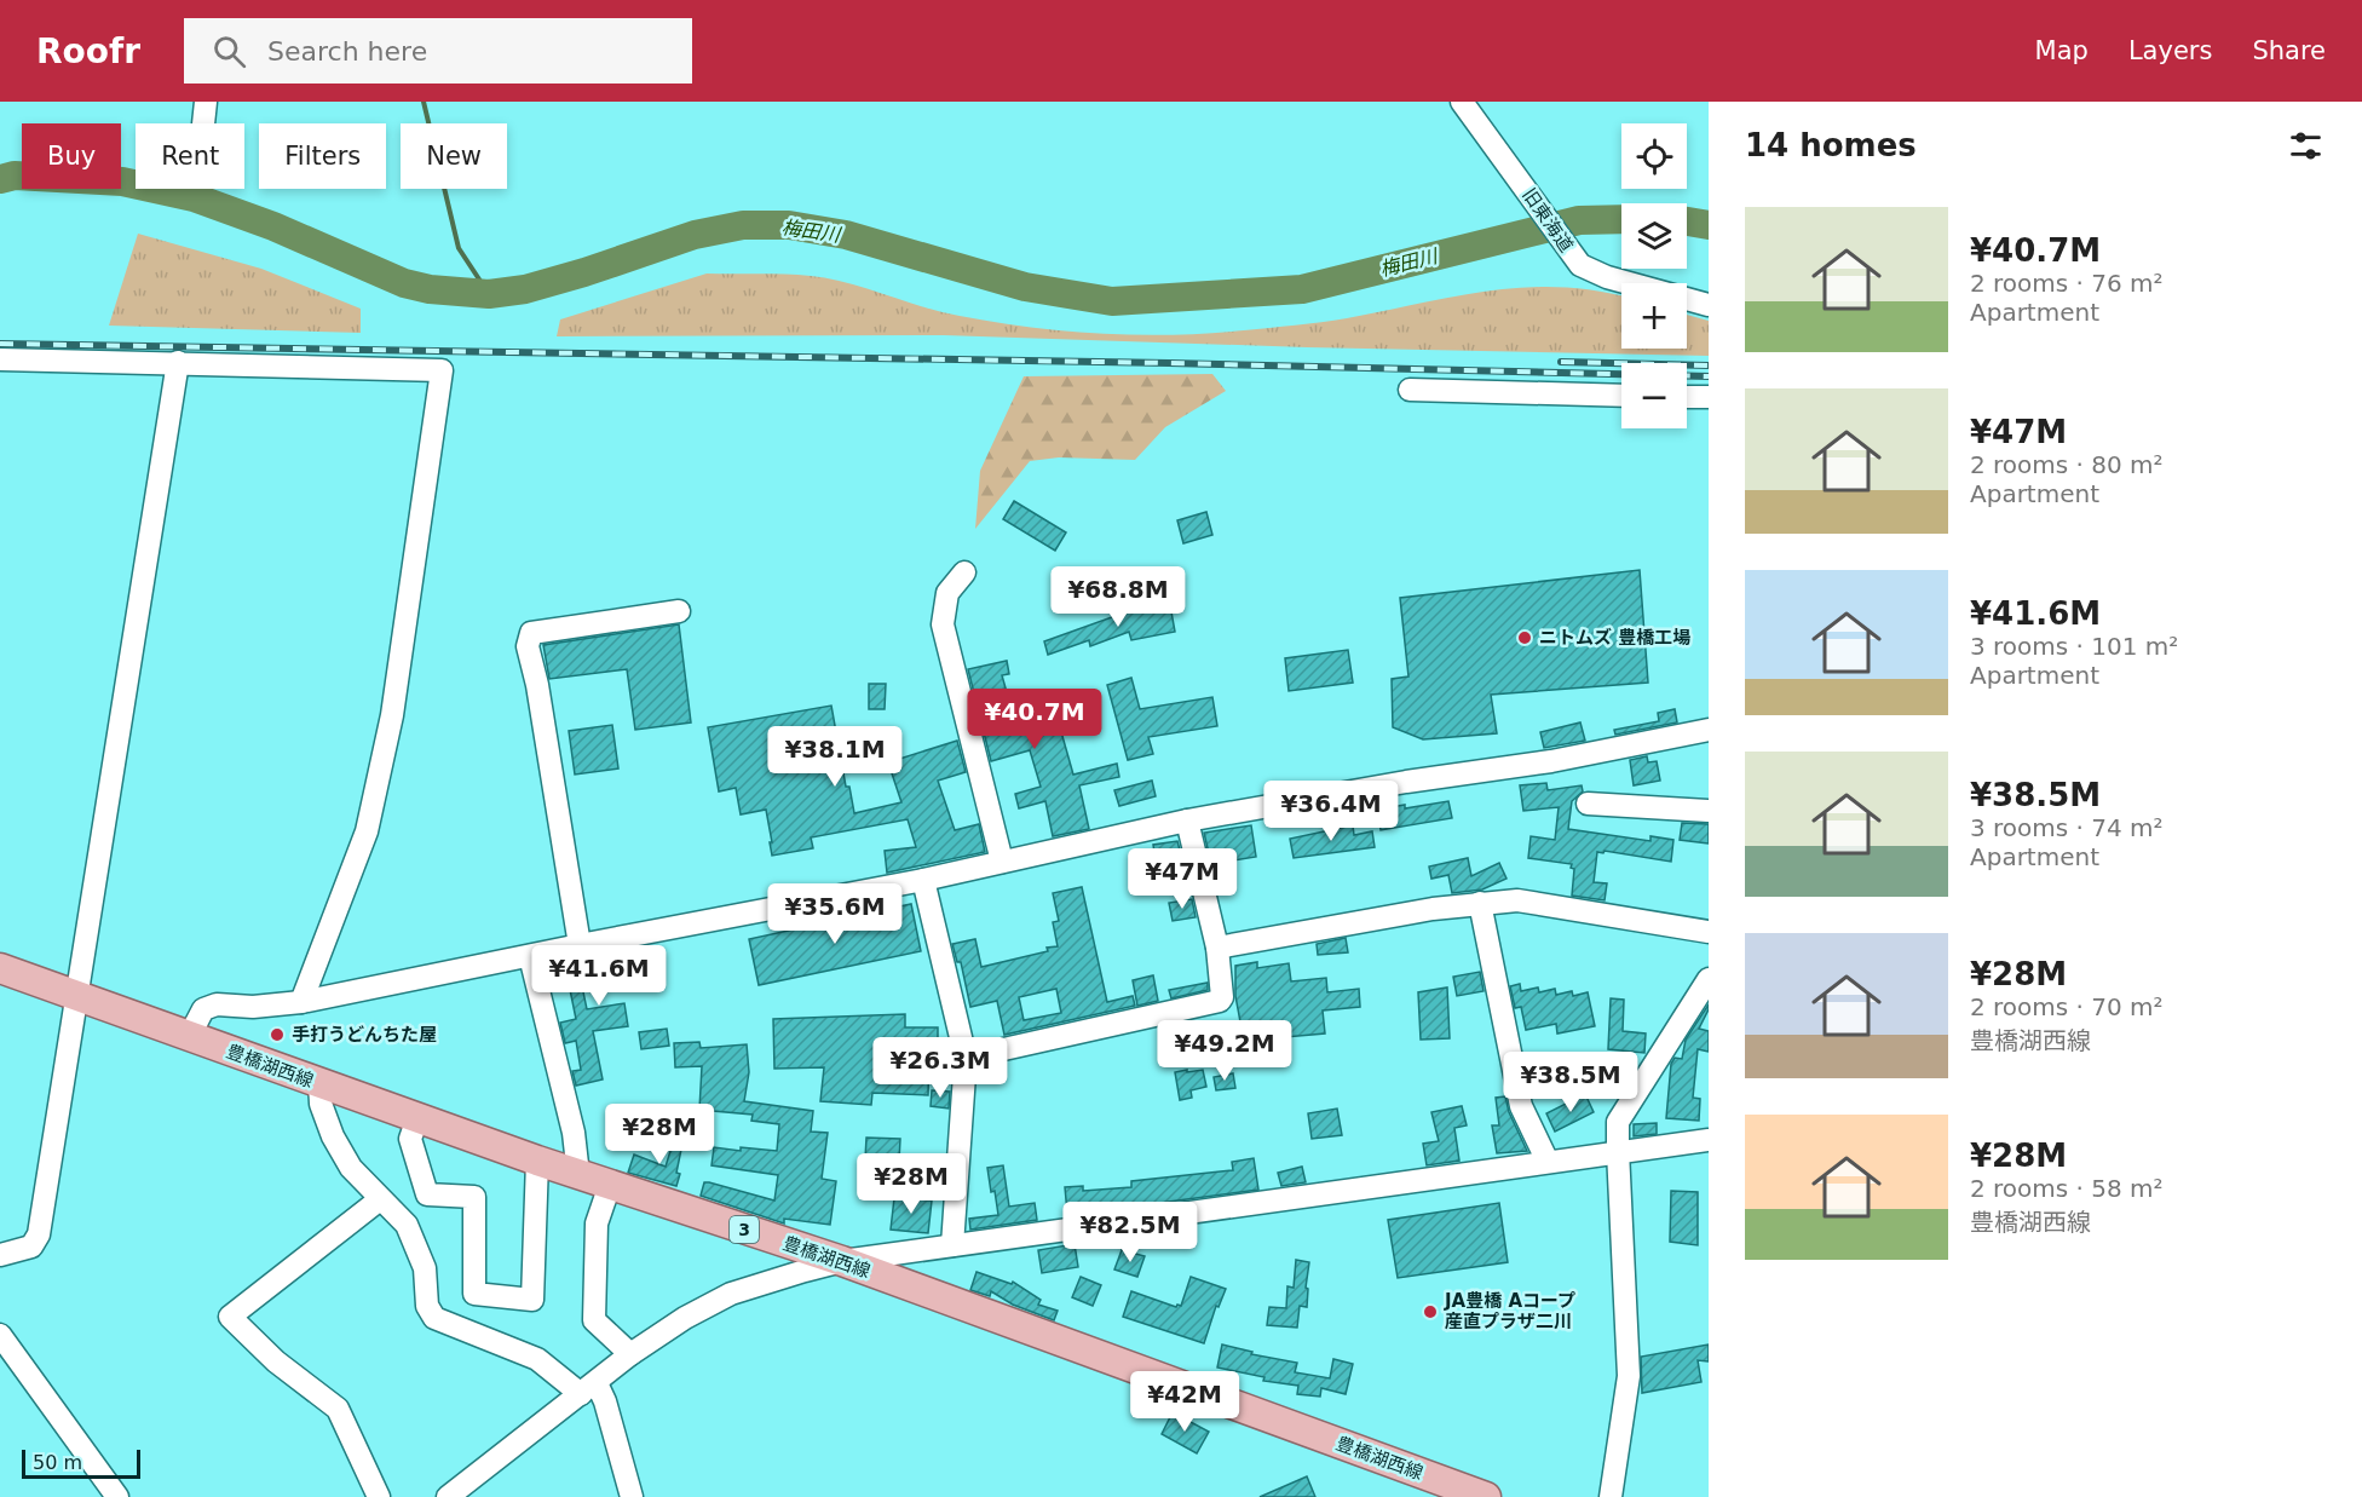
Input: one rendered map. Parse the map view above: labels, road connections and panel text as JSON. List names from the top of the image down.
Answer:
{
  "streets": {
    "main road": ["豊橋湖西線", "3"],
    "street": ["旧東海道"]
  },
  "water": ["梅田川"],
  "places": ["ニトムズ 豊橋工場", "手打うどんちた屋", "JA豊橋 Aコープ 産直プラザ二川"],
  "scale_bar": "50 m",
  "page": {
    "header": "Roofr",
    "search": "Search here",
    "nav": ["Map", "Layers", "Share"],
    "heading": "14 homes",
    "map_buttons": ["+", "−"],
    "chip": [
      "Buy",
      "Rent",
      "Filters",
      "New"
    ],
    "list": [
      {
        "name": "¥40.7M",
        "note": "2 rooms · 76 m² · Apartment"
      },
      {
        "name": "¥47M",
        "note": "2 rooms · 80 m² · Apartment"
      },
      {
        "name": "¥41.6M",
        "note": "3 rooms · 101 m² · Apartment"
      },
      {
        "name": "¥38.5M",
        "note": "3 rooms · 74 m² · Apartment"
      },
      {
        "name": "¥28M",
        "note": "2 rooms · 70 m² · 豊橋湖西線"
      },
      {
        "name": "¥28M",
        "note": "2 rooms · 58 m² · 豊橋湖西線"
      }
    ],
    "price": [
      "¥68.8M",
      "¥40.7M",
      "¥38.1M",
      "¥36.4M",
      "¥47M",
      "¥35.6M",
      "¥41.6M",
      "¥49.2M",
      "¥26.3M",
      "¥38.5M",
      "¥28M",
      "¥28M",
      "¥82.5M",
      "¥42M"
    ],
    "scale": "50 m"
  }
}
